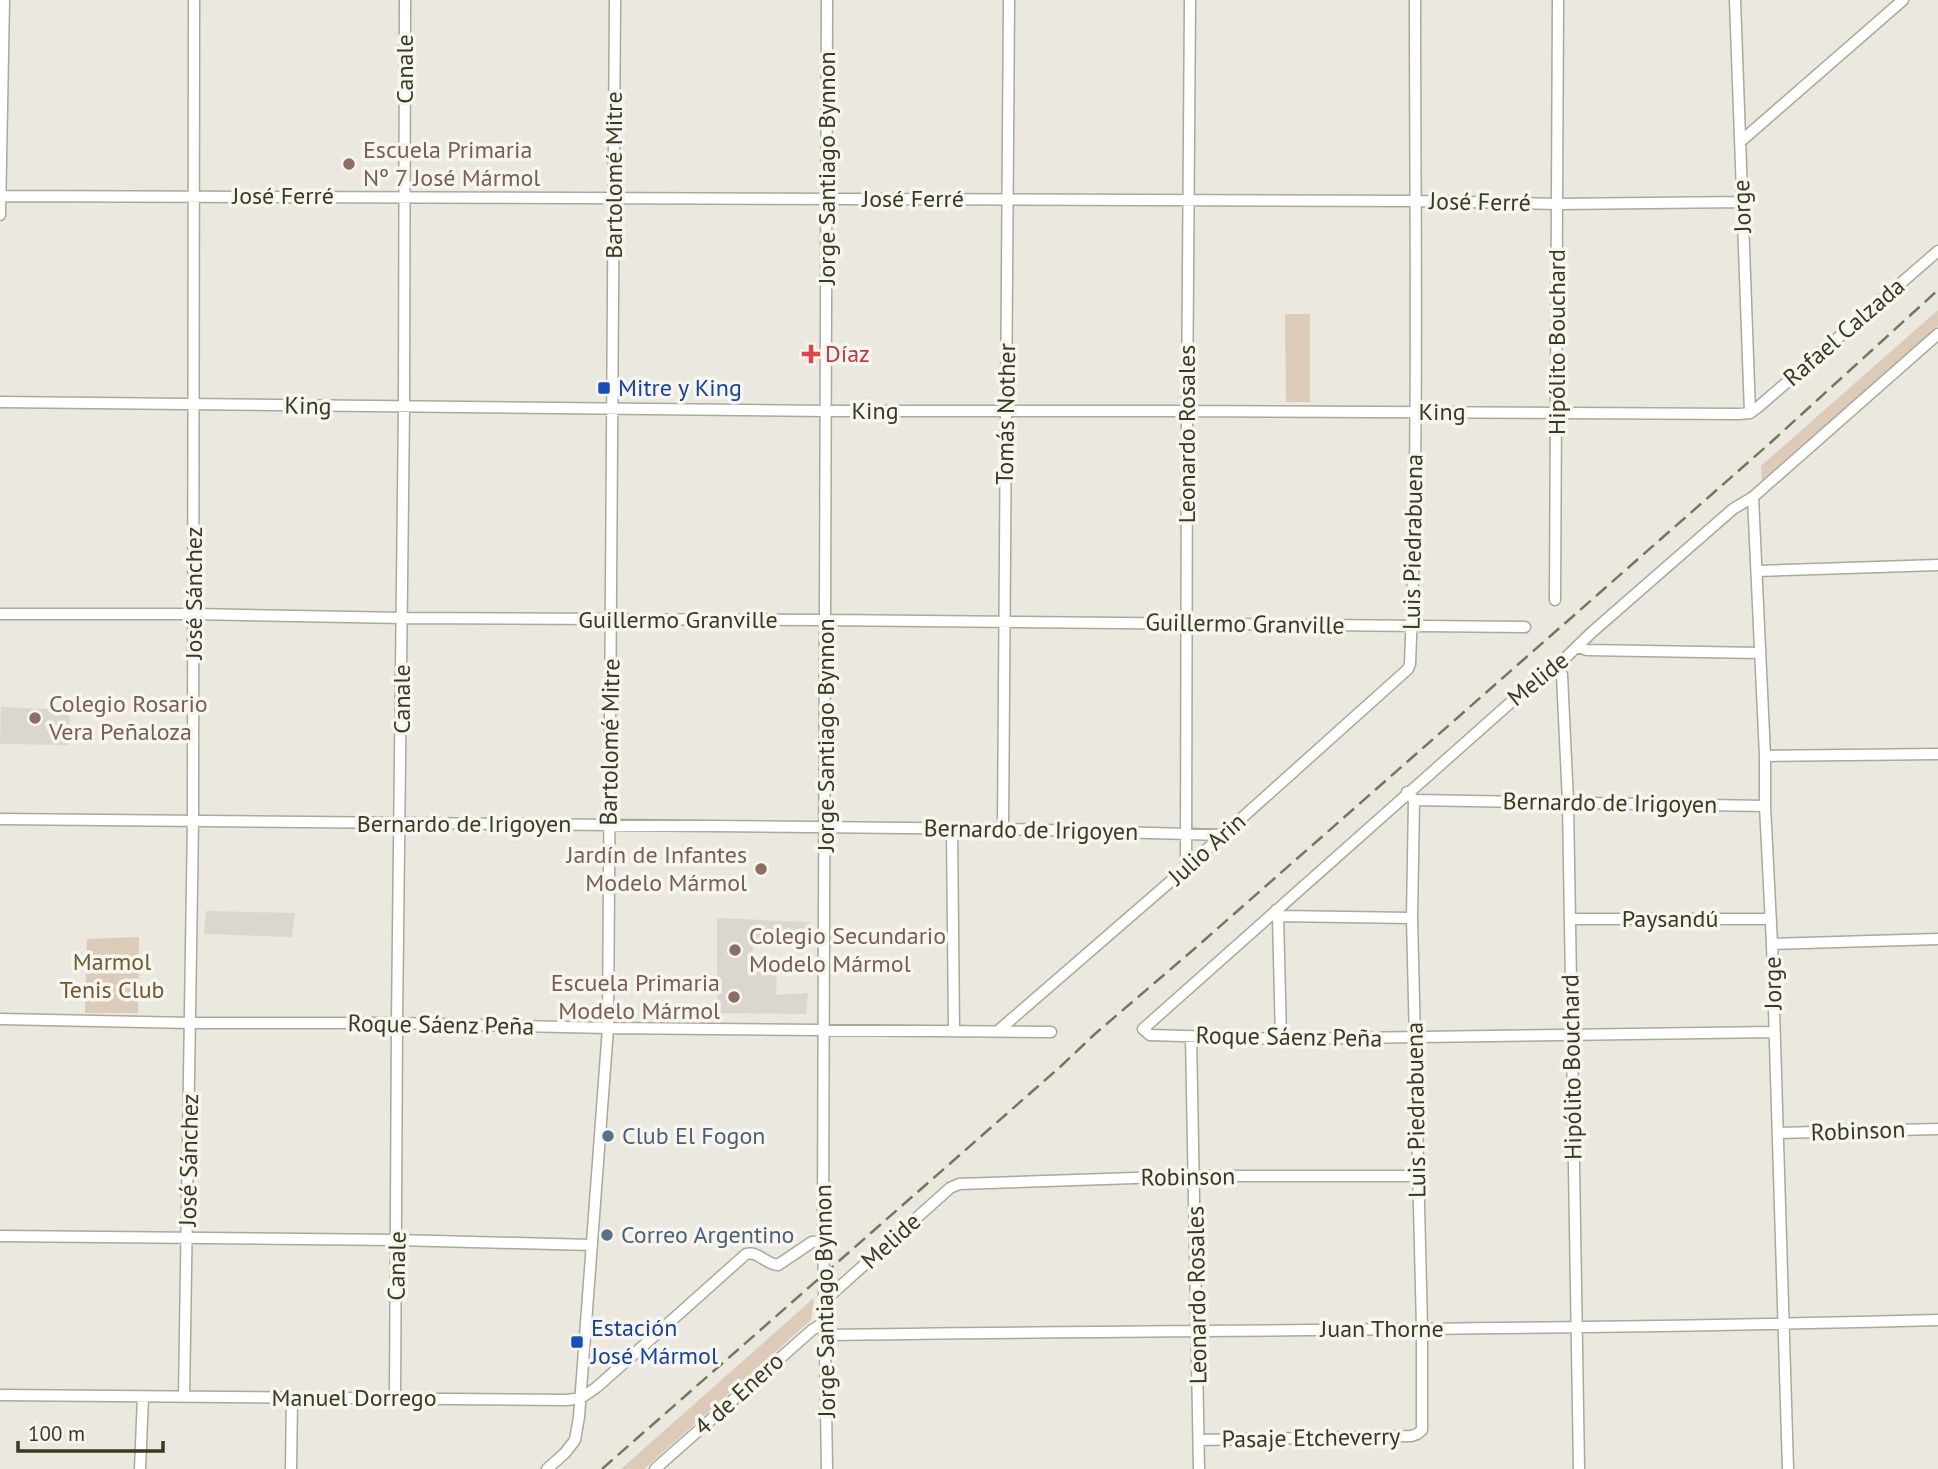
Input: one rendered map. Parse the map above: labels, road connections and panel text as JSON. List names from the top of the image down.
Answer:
{
  "streets": {
    "street": [
      "Canale",
      "Jorge Santiago Bynnon",
      "Bartolomé Mitre",
      "José Ferré",
      "Jorge",
      "Rafael Calzada",
      "Hipólito Bouchard",
      "King",
      "Tomás Nother",
      "Leonardo Rosales",
      "Luis Piedrabuena",
      "José Sánchez",
      "Guillermo Granville",
      "Melide",
      "Bernardo de Irigoyen",
      "Julio Arin",
      "Paysandú",
      "Roque Sáenz Peña",
      "Robinson",
      "Juan Thorne",
      "4 de Enero",
      "Manuel Dorrego",
      "Pasaje Etcheverry"
    ]
  },
  "crossings": [
    ["Canale", "José Ferré"],
    ["Canale", "King"],
    ["Canale", "Guillermo Granville"],
    ["Canale", "Bernardo de Irigoyen"],
    ["Canale", "Roque Sáenz Peña"],
    ["Canale", "Manuel Dorrego"],
    ["Jorge Santiago Bynnon", "José Ferré"],
    ["Jorge Santiago Bynnon", "King"],
    ["Jorge Santiago Bynnon", "Guillermo Granville"],
    ["Jorge Santiago Bynnon", "Melide"],
    ["Jorge Santiago Bynnon", "Bernardo de Irigoyen"],
    ["Jorge Santiago Bynnon", "Roque Sáenz Peña"],
    ["Jorge Santiago Bynnon", "Juan Thorne"],
    ["Jorge Santiago Bynnon", "4 de Enero"],
    ["Bartolomé Mitre", "José Ferré"],
    ["Bartolomé Mitre", "King"],
    ["Bartolomé Mitre", "Guillermo Granville"],
    ["Bartolomé Mitre", "Bernardo de Irigoyen"],
    ["Bartolomé Mitre", "Roque Sáenz Peña"],
    ["Bartolomé Mitre", "Manuel Dorrego"],
    ["José Ferré", "Jorge"],
    ["José Ferré", "Hipólito Bouchard"],
    ["José Ferré", "Tomás Nother"],
    ["José Ferré", "Leonardo Rosales"],
    ["José Ferré", "Luis Piedrabuena"],
    ["José Ferré", "José Sánchez"],
    ["Jorge", "Rafael Calzada"],
    ["Jorge", "King"],
    ["Jorge", "Melide"],
    ["Jorge", "Bernardo de Irigoyen"],
    ["Jorge", "Paysandú"],
    ["Jorge", "Roque Sáenz Peña"],
    ["Jorge", "Robinson"],
    ["Jorge", "Juan Thorne"],
    ["Rafael Calzada", "King"],
    ["Hipólito Bouchard", "King"],
    ["Hipólito Bouchard", "Melide"],
    ["Hipólito Bouchard", "Bernardo de Irigoyen"],
    ["Hipólito Bouchard", "Paysandú"],
    ["Hipólito Bouchard", "Roque Sáenz Peña"],
    ["Hipólito Bouchard", "Juan Thorne"],
    ["King", "Tomás Nother"],
    ["King", "Leonardo Rosales"],
    ["King", "Luis Piedrabuena"],
    ["King", "José Sánchez"],
    ["Tomás Nother", "Guillermo Granville"],
    ["Tomás Nother", "Bernardo de Irigoyen"],
    ["Leonardo Rosales", "Guillermo Granville"],
    ["Leonardo Rosales", "Bernardo de Irigoyen"],
    ["Leonardo Rosales", "Julio Arin"],
    ["Leonardo Rosales", "Roque Sáenz Peña"],
    ["Leonardo Rosales", "Robinson"],
    ["Leonardo Rosales", "Juan Thorne"],
    ["Leonardo Rosales", "Pasaje Etcheverry"],
    ["Luis Piedrabuena", "Guillermo Granville"],
    ["Luis Piedrabuena", "Melide"],
    ["Luis Piedrabuena", "Bernardo de Irigoyen"],
    ["Luis Piedrabuena", "Julio Arin"],
    ["Luis Piedrabuena", "Roque Sáenz Peña"],
    ["Luis Piedrabuena", "Robinson"],
    ["Luis Piedrabuena", "Juan Thorne"],
    ["Luis Piedrabuena", "Pasaje Etcheverry"],
    ["José Sánchez", "Guillermo Granville"],
    ["José Sánchez", "Bernardo de Irigoyen"],
    ["José Sánchez", "Roque Sáenz Peña"],
    ["José Sánchez", "Manuel Dorrego"],
    ["Melide", "Bernardo de Irigoyen"],
    ["Melide", "Roque Sáenz Peña"],
    ["Melide", "Robinson"],
    ["Bernardo de Irigoyen", "Julio Arin"],
    ["Julio Arin", "Roque Sáenz Peña"]
  ],
  "parks": ["Marmol Tenis Club"],
  "places": {
    "other": [
      "Escuela Primaria Nº 7 José Mármol",
      "Colegio Rosario Vera Peñaloza",
      "Jardín de Infantes Modelo Mármol",
      "Colegio Secundario Modelo Mármol",
      "Escuela Primaria Modelo Mármol",
      "Club El Fogon",
      "Correo Argentino"
    ],
    "health": ["Díaz"],
    "transit": ["Mitre y King", "Estación José Mármol"]
  },
  "scale_bar": "100 m"
}
